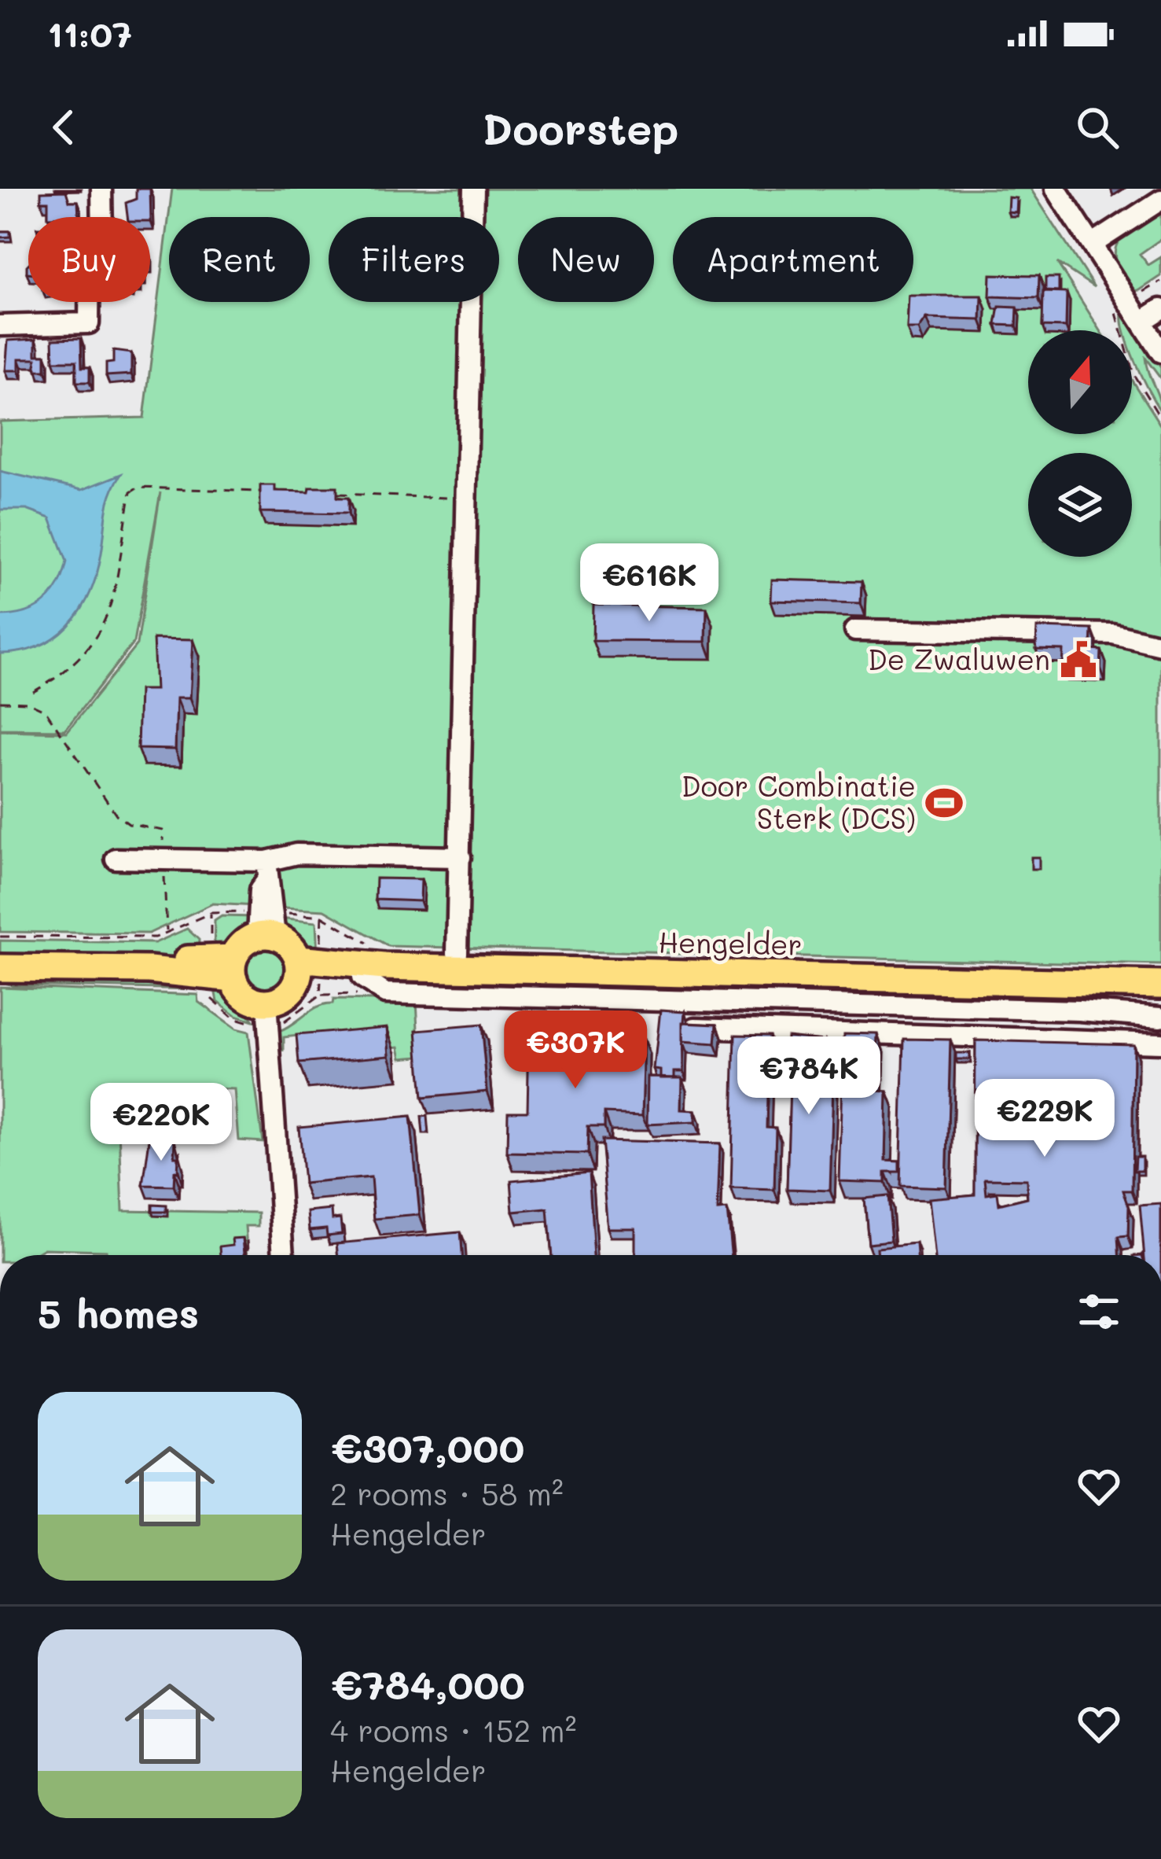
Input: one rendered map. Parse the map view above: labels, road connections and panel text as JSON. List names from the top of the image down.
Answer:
{
  "streets": {
    "main road": ["Hengelder"]
  },
  "places": {
    "public building": ["De Zwaluwen"],
    "sports": ["Door Combinatie Sterk (DCS)"]
  },
  "north": "top",
  "page": {
    "status": "11:07",
    "header": "Doorstep",
    "chip": [
      "Buy",
      "Rent",
      "Filters",
      "New",
      "Apartment"
    ],
    "price": [
      "€616K",
      "€307K",
      "€784K",
      "€229K",
      "€220K"
    ],
    "heading": "5 homes",
    "list": [
      {
        "name": "€307,000",
        "note": "2 rooms · 58 m² · Hengelder"
      },
      {
        "name": "€784,000",
        "note": "4 rooms · 152 m² · Hengelder"
      }
    ]
  }
}
